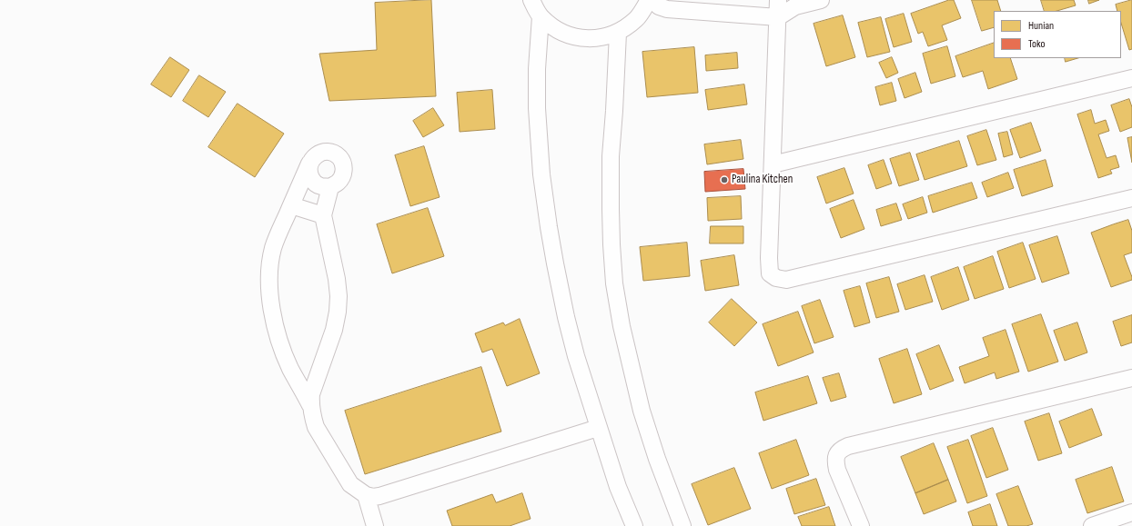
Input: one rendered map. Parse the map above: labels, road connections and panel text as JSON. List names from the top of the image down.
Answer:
{
  "places": ["Paulina Kitchen"],
  "legend": ["Hunian", "Toko"]
}
